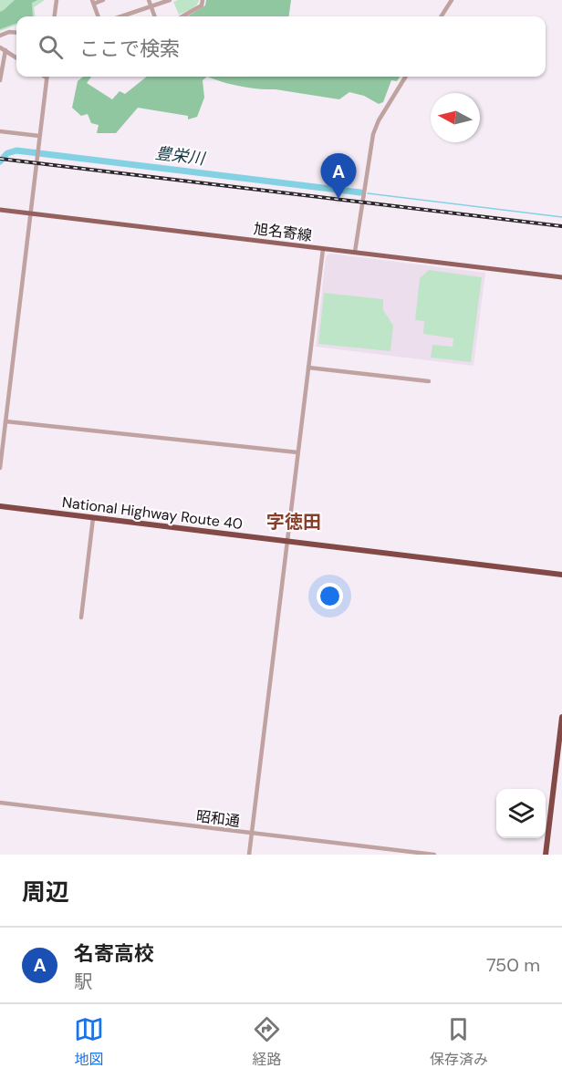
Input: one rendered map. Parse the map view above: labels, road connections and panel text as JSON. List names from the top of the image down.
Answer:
{
  "streets": {
    "highway": ["National Highway Route 40"],
    "main road": ["旭名寄線"],
    "street": ["昭和通"]
  },
  "districts": ["字徳田"],
  "water": ["豊栄川"],
  "north": "left",
  "page": {
    "search": "ここで検索",
    "pins": "A",
    "heading": "周辺",
    "list": [
      {
        "mark": "A",
        "name": "名寄高校",
        "note": "駅",
        "value": "750 m"
      }
    ],
    "nav": ["地図", "経路", "保存済み"]
  }
}
